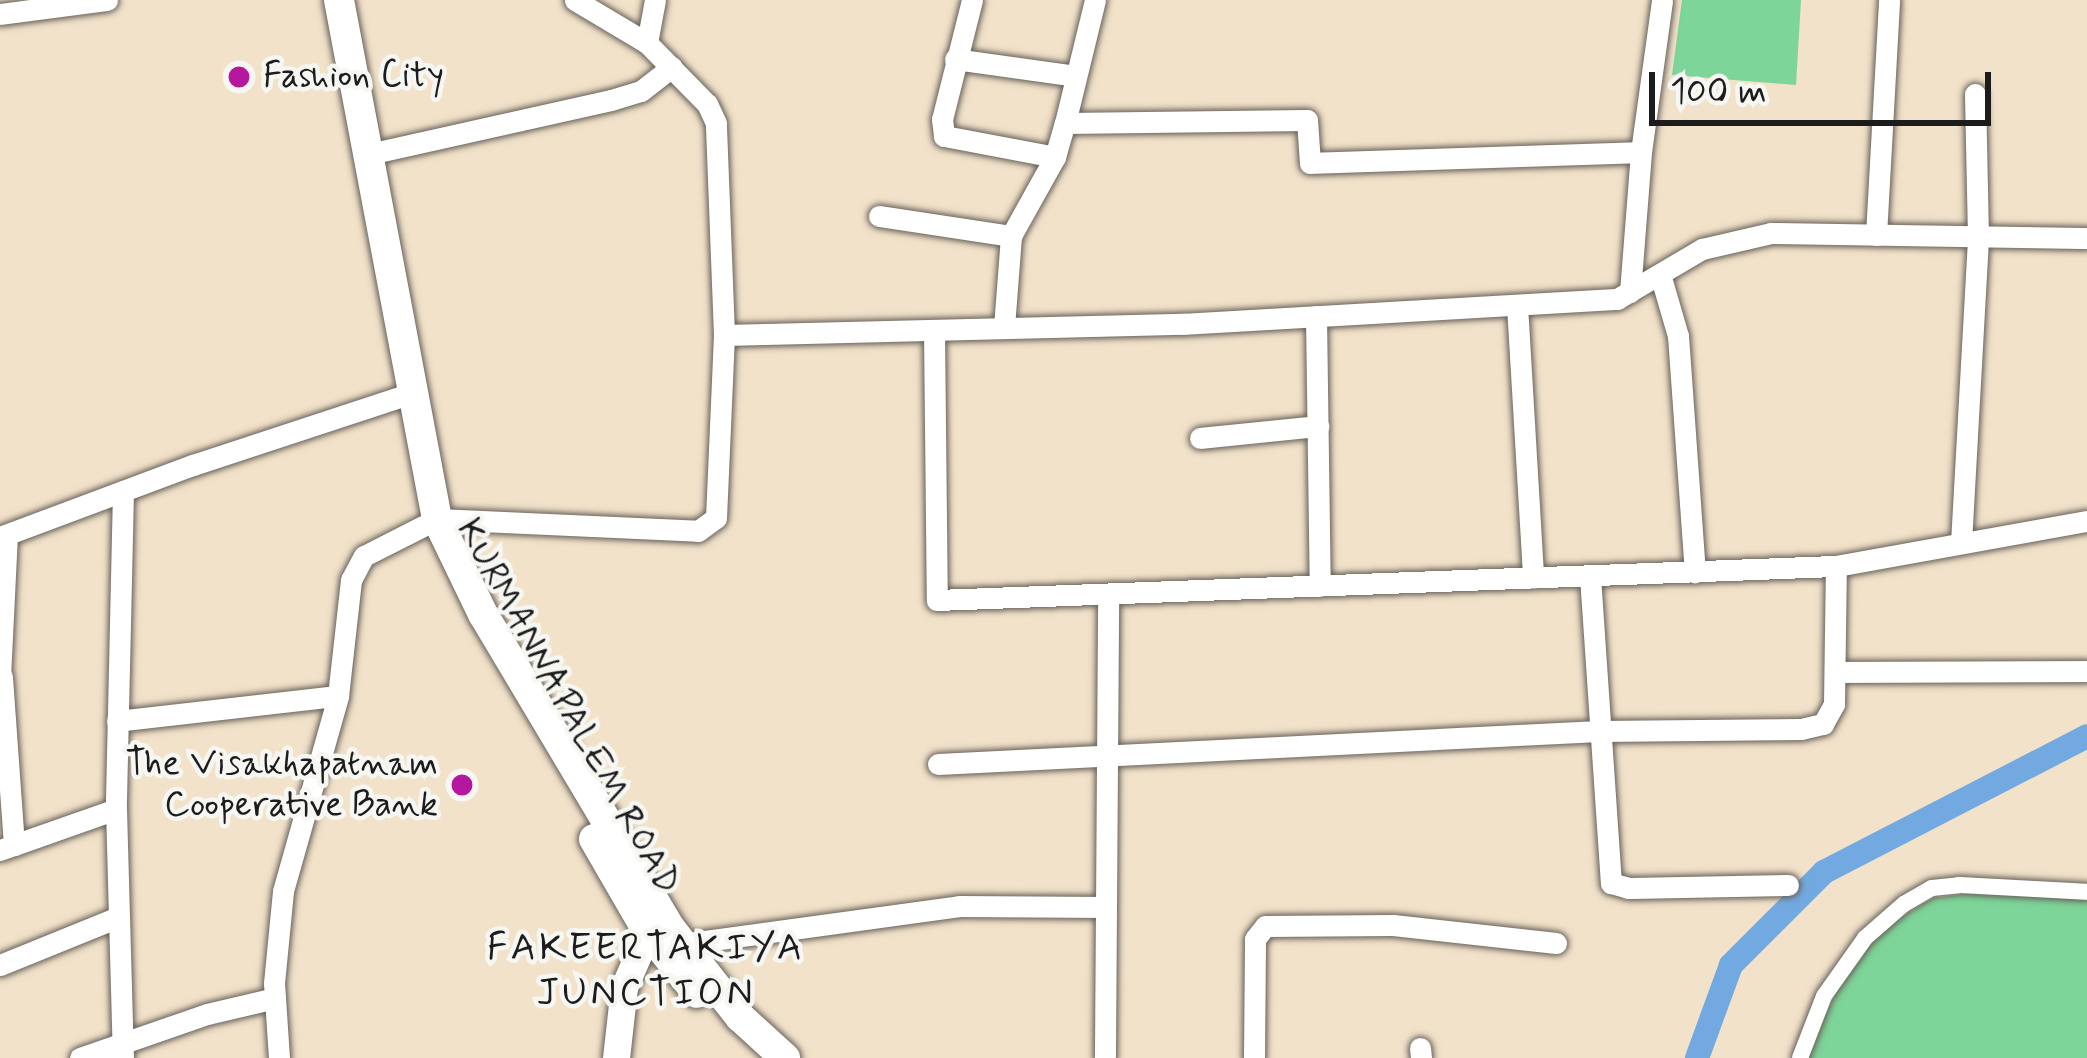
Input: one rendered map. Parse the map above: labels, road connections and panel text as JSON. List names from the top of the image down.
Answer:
{
  "streets": {
    "main road": ["KURMANNAPALEM ROAD"]
  },
  "districts": ["FAKEERTAKIYA JUNCTION"],
  "places": ["Fashion City", "The Visakhapatnam Cooperative Bank"],
  "scale_bar": "100 m"
}
